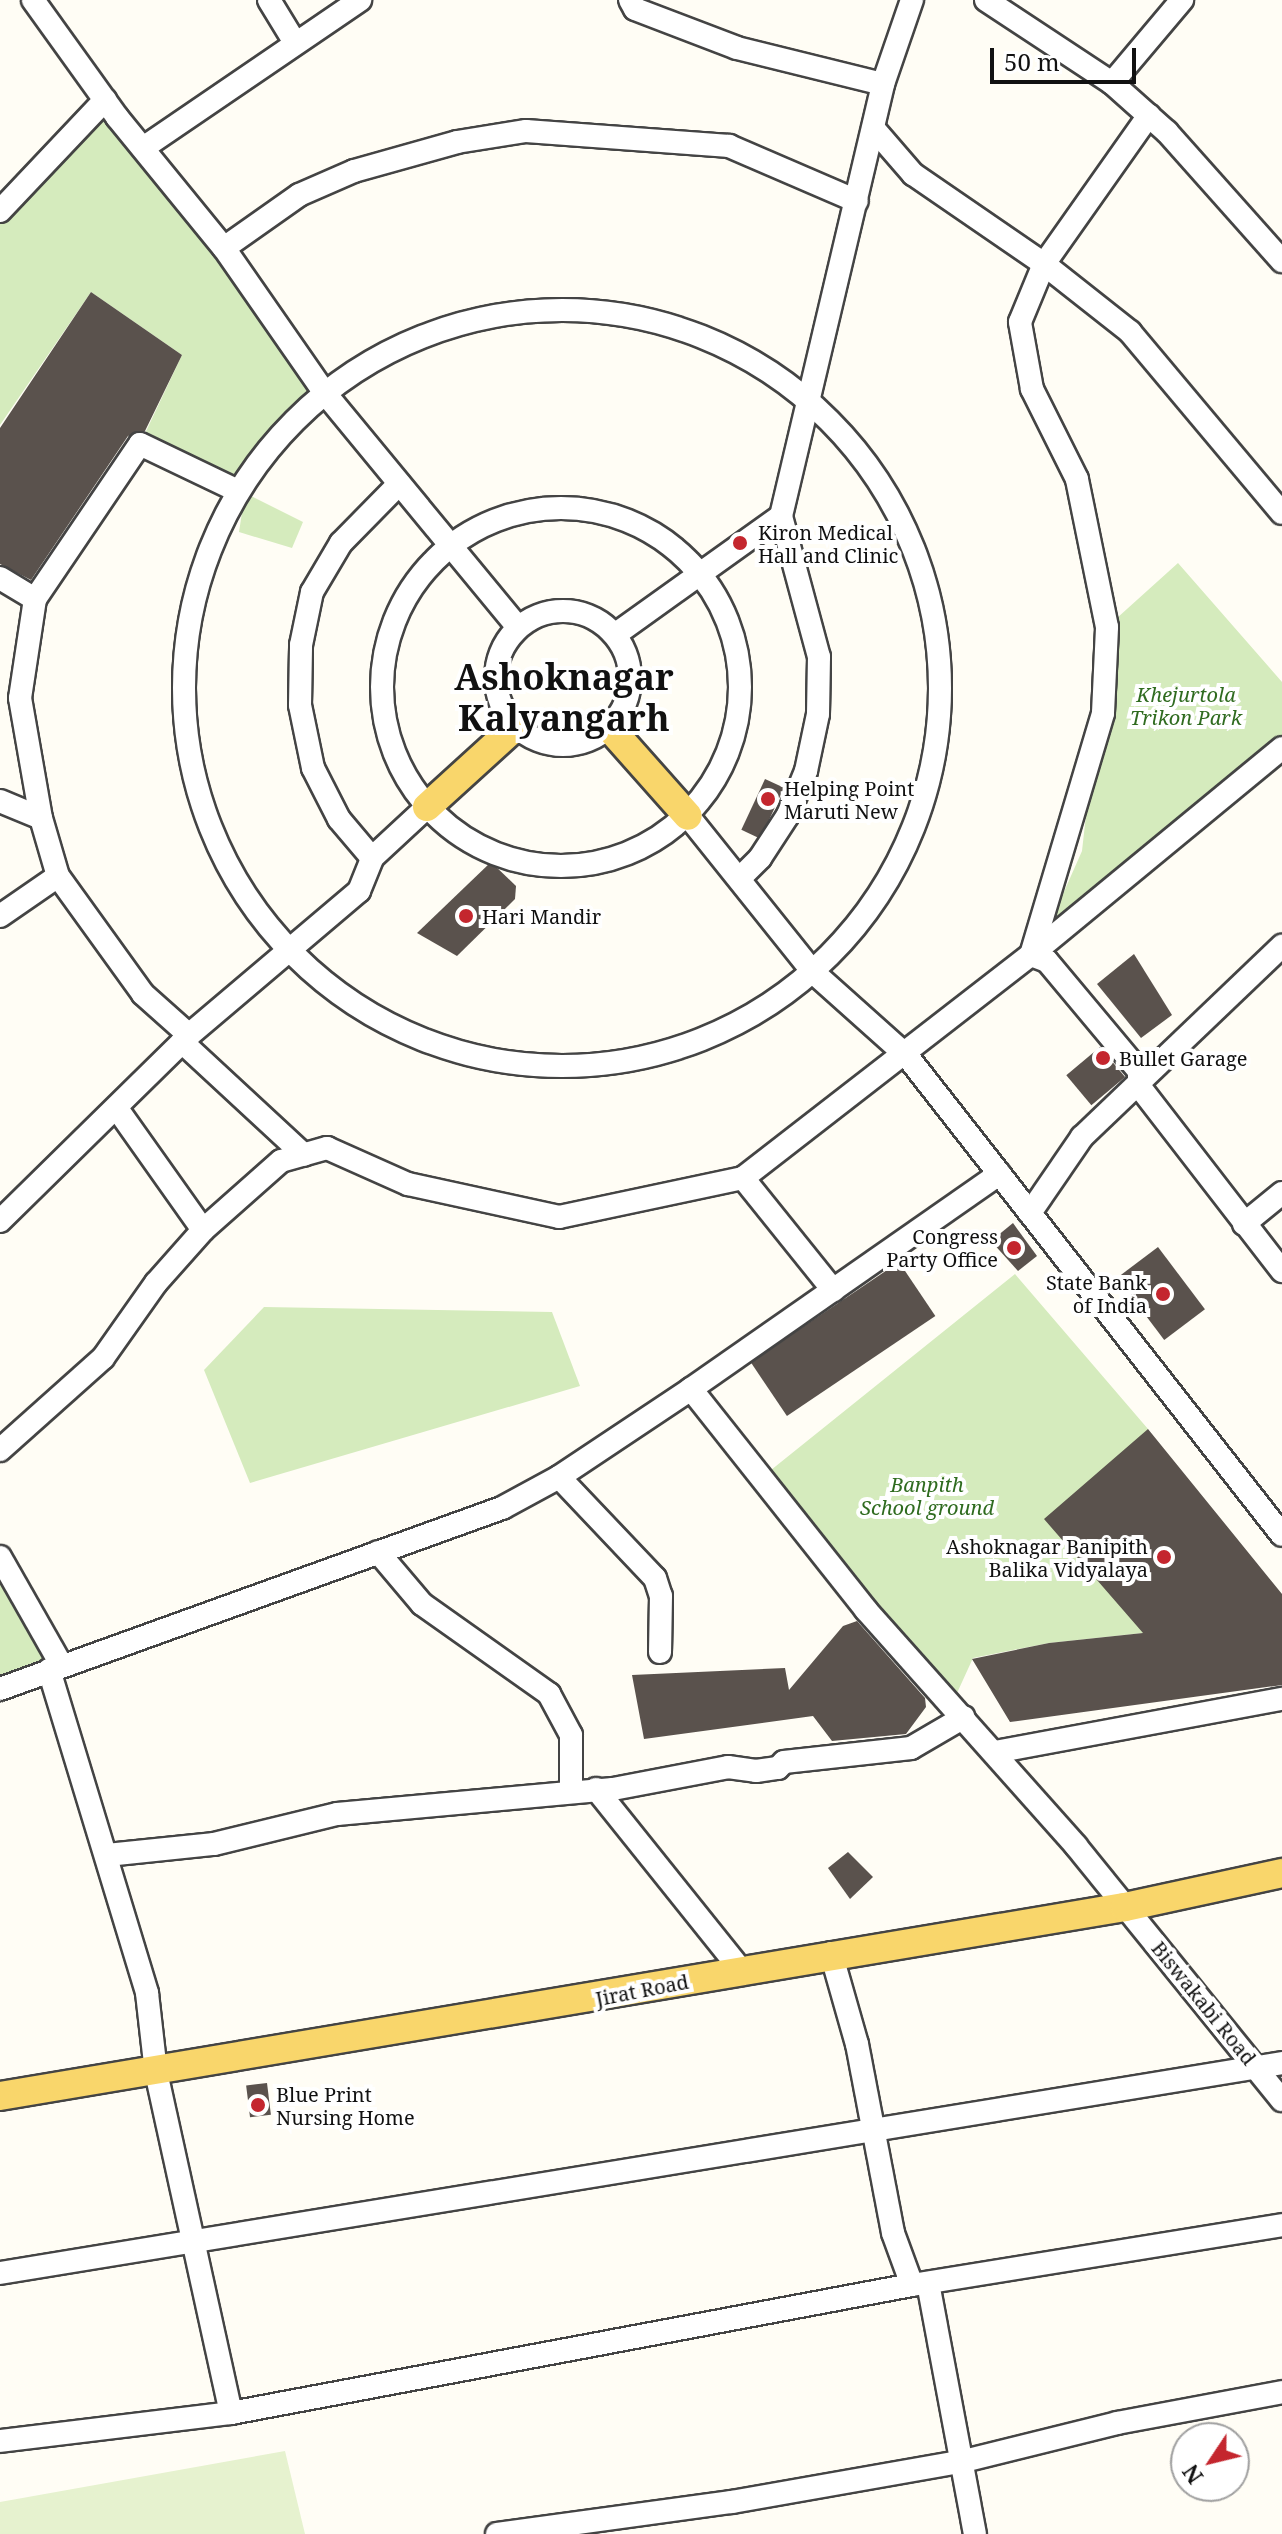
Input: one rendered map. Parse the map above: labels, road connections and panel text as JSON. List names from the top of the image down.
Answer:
{
  "streets": {
    "main road": ["Jirat Road"],
    "street": ["Biswakabi Road"]
  },
  "crossings": [
    ["Jirat Road", "Biswakabi Road"]
  ],
  "districts": ["Ashoknagar Kalyangarh"],
  "parks": ["Khejurtola Trikon Park", "Banpith School ground"],
  "places": [
    "Kiron Medical Hall and Clinic",
    "Helping Point Maruti New",
    "Hari Mandir",
    "Bullet Garage",
    "Congress Party Office",
    "State Bank of India",
    "Ashoknagar Banipith Balika Vidyalaya",
    "Blue Print Nursing Home"
  ],
  "scale_bar": "50 m",
  "north": "bottom left"
}
